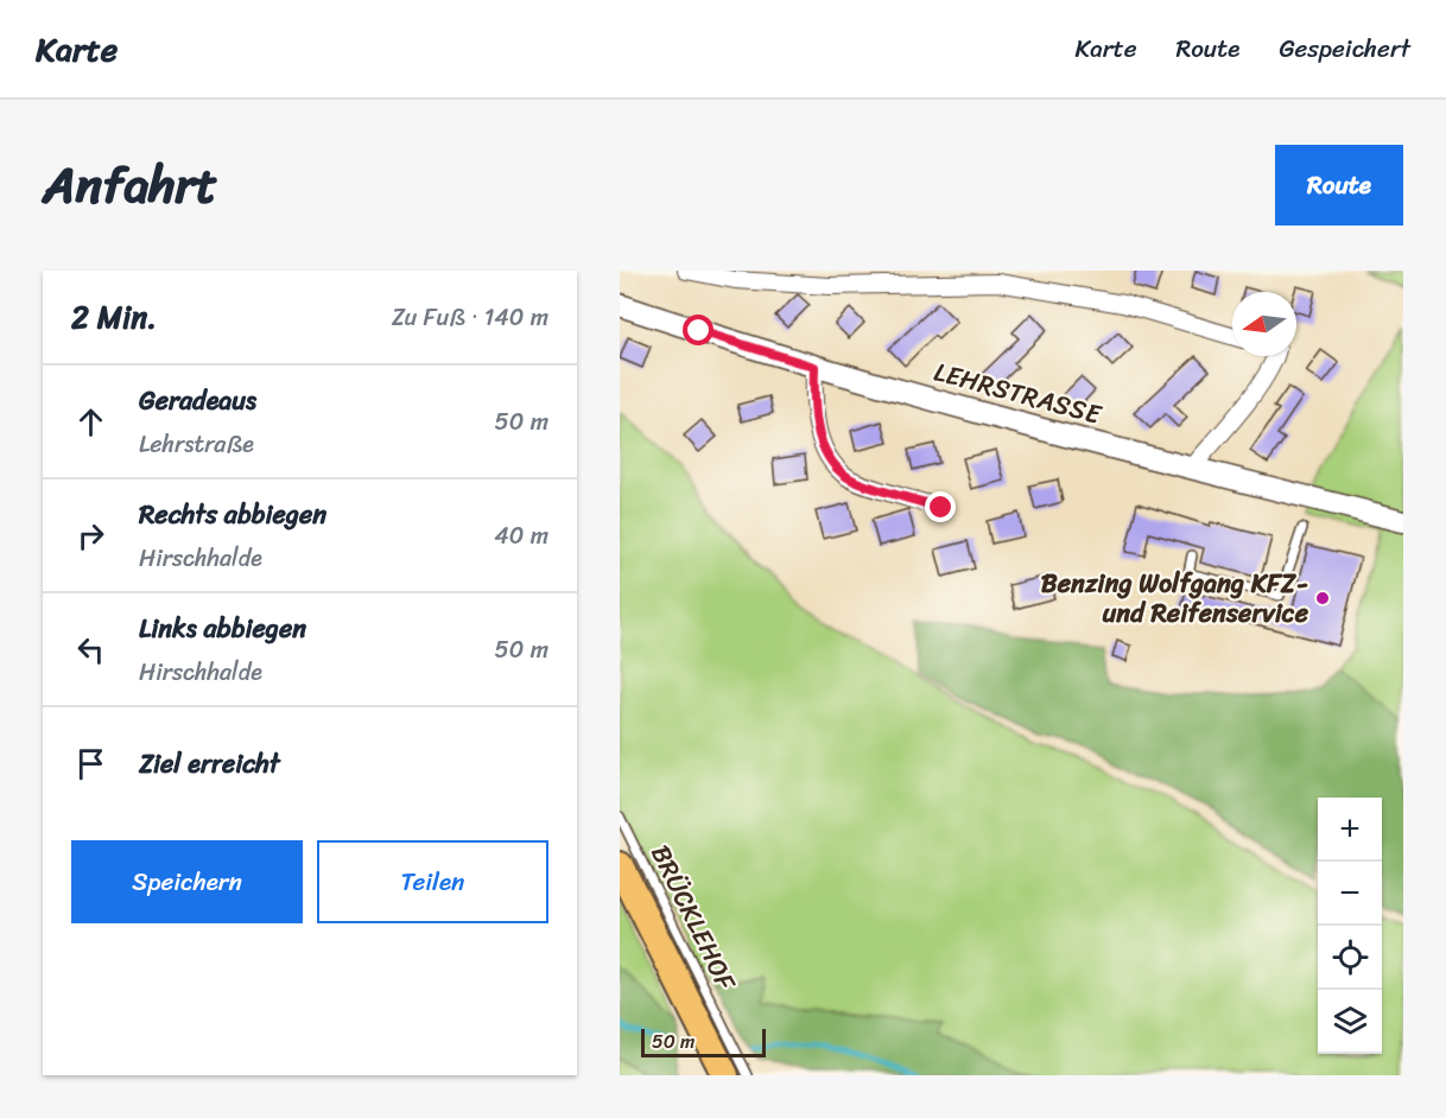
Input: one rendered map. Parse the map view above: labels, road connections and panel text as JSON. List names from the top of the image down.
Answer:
{
  "streets": {
    "street": ["LEHRSTRASSE"],
    "lane": ["BRÜCKLEHOF"]
  },
  "places": ["Benzing Wolfgang KFZ- und Reifenservice"],
  "scale_bar": "50 m",
  "north": "left",
  "page": {
    "header": "Karte",
    "nav": ["Karte", "Route", "Gespeichert"],
    "title": "Anfahrt",
    "buttons": [
      "Route",
      ["Speichern", "Teilen"]
    ],
    "heading": ["2 Min.", "Zu Fuß · 140 m"],
    "list": [
      ["Geradeaus", "Lehrstraße", "50 m"],
      ["Rechts abbiegen", "Hirschhalde", "40 m"],
      ["Links abbiegen", "Hirschhalde", "50 m"],
      "Ziel erreicht"
    ],
    "map_buttons": ["+", "−"],
    "scale": "50 m"
  }
}
